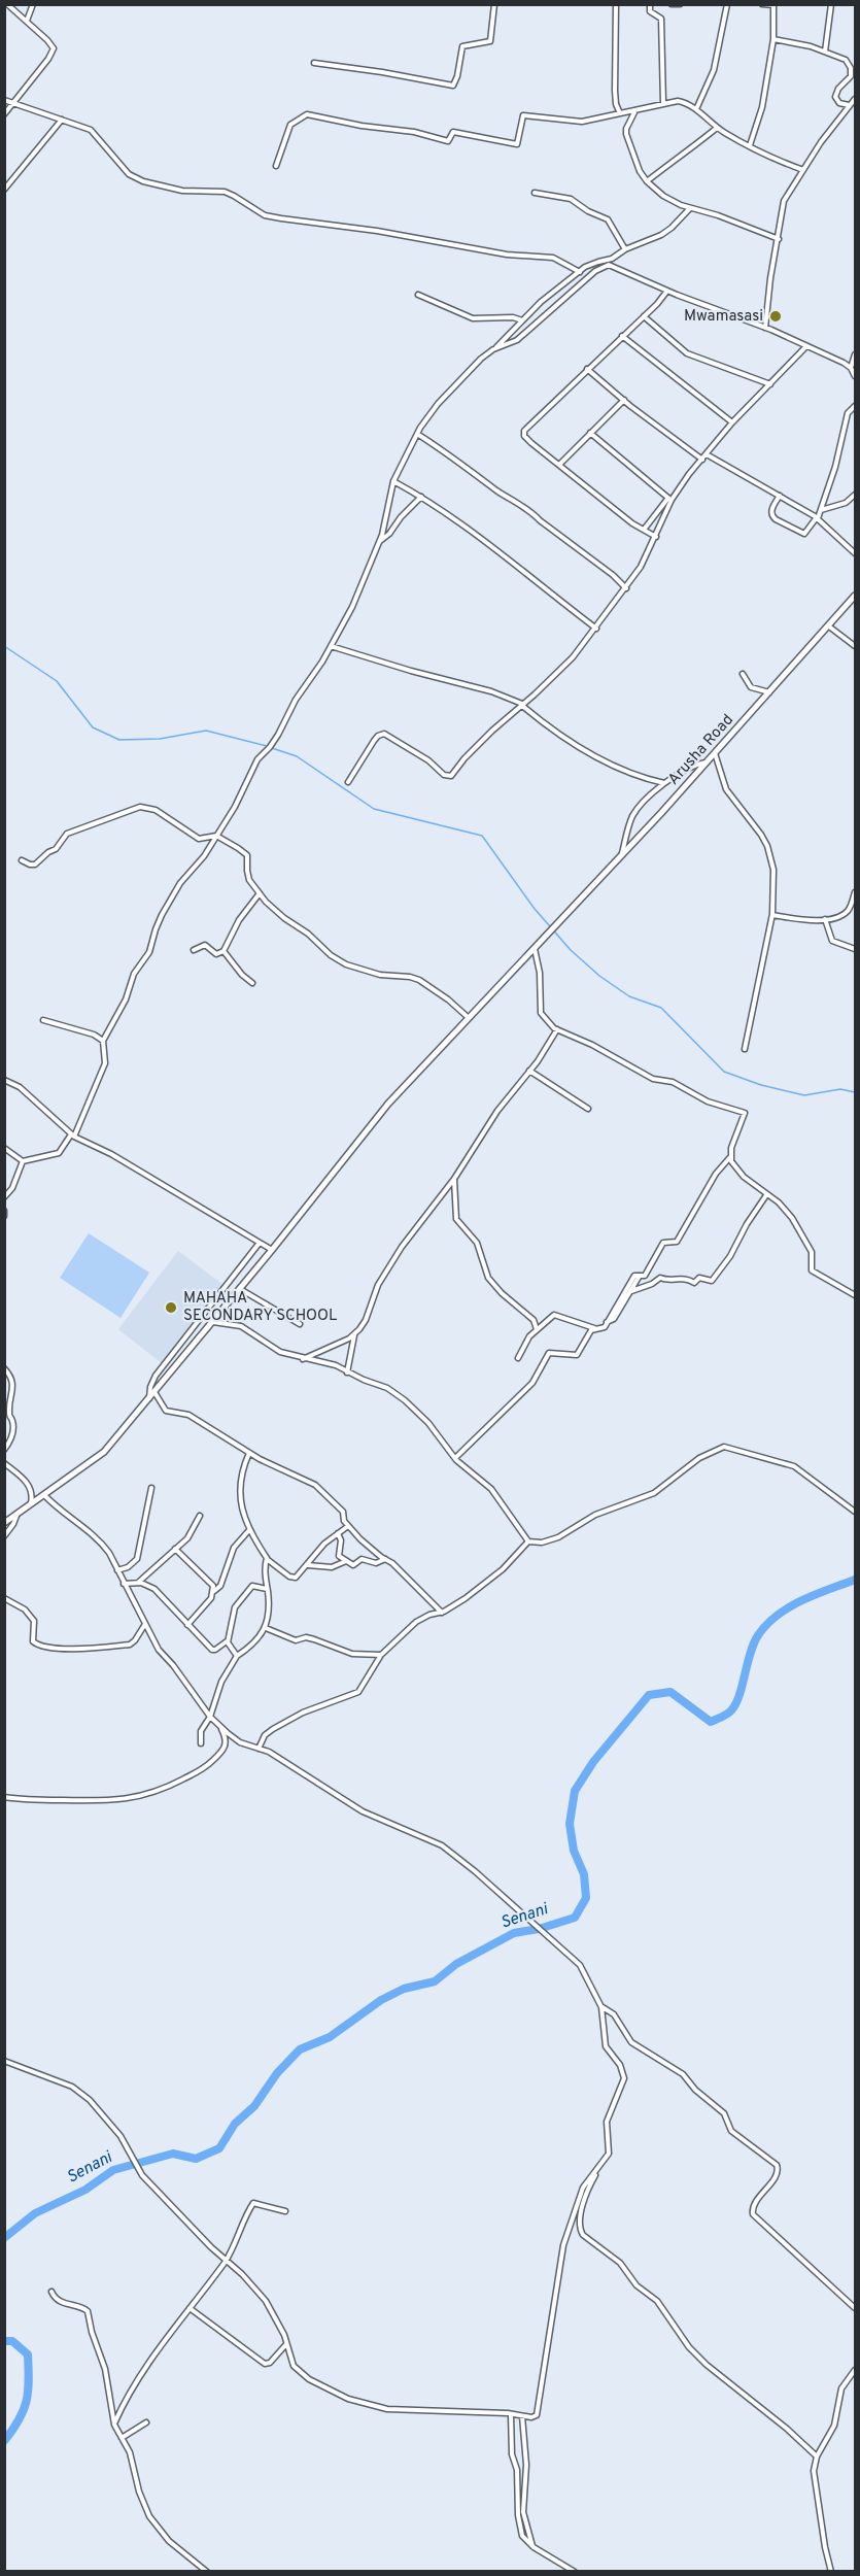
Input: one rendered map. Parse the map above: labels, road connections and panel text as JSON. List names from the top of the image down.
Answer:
{
  "streets": {
    "main road": ["Arusha Road"]
  },
  "water": ["Senani"],
  "places": ["Mwamasasi", "MAHAHA SECONDARY SCHOOL"]
}
